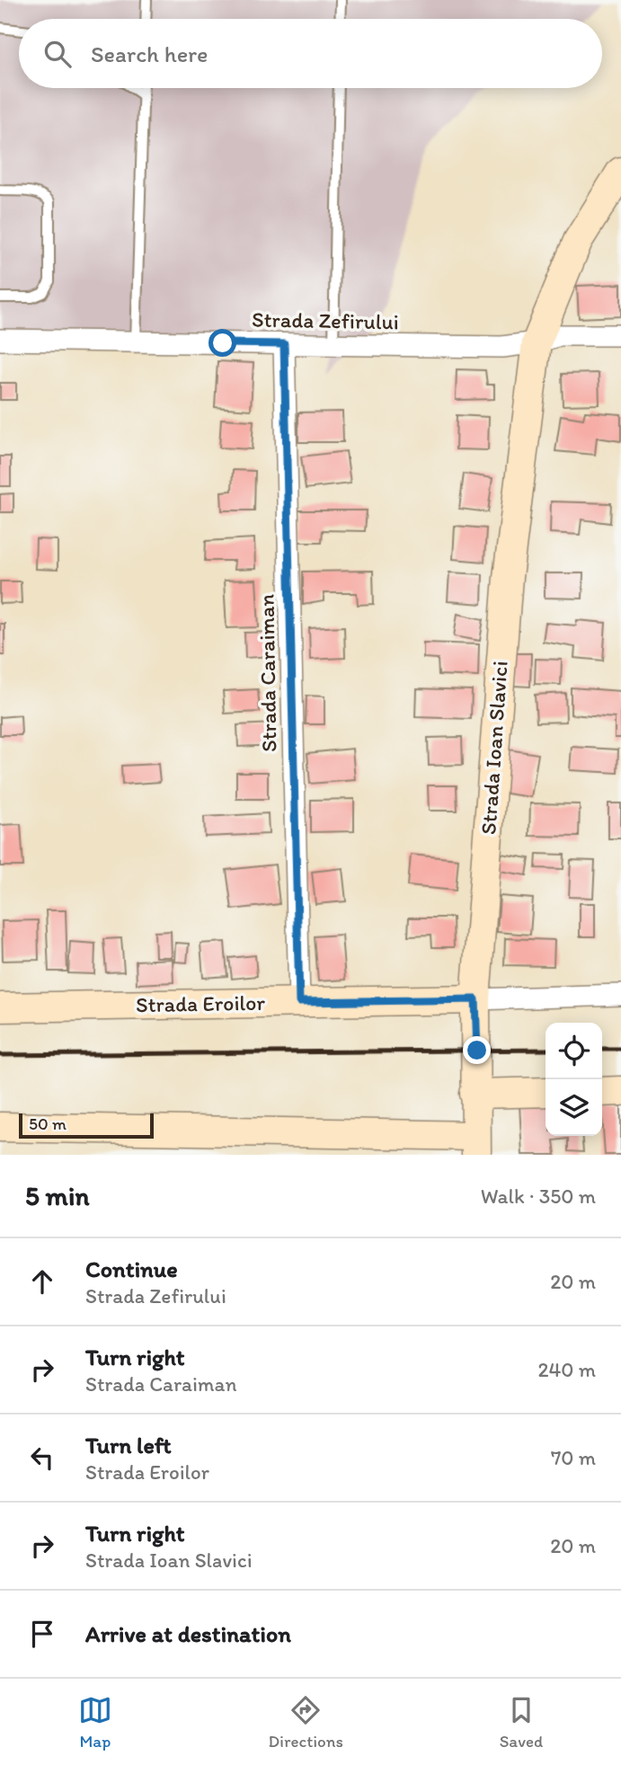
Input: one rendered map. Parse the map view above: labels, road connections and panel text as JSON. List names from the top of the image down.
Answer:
{
  "streets": {
    "street": [
      "Strada Zefirului",
      "Strada Caraiman",
      "Strada Ioan Slavici",
      "Strada Eroilor"
    ]
  },
  "crossings": [
    ["Strada Zefirului", "Strada Caraiman"],
    ["Strada Zefirului", "Strada Ioan Slavici"],
    ["Strada Caraiman", "Strada Eroilor"],
    ["Strada Ioan Slavici", "Strada Eroilor"]
  ],
  "scale_bar": "50 m",
  "page": {
    "search": "Search here",
    "scale": "50 m",
    "heading": ["5 min", "Walk · 350 m"],
    "list": [
      ["Continue", "Strada Zefirului", "20 m"],
      ["Turn right", "Strada Caraiman", "240 m"],
      ["Turn left", "Strada Eroilor", "70 m"],
      ["Turn right", "Strada Ioan Slavici", "20 m"],
      "Arrive at destination"
    ],
    "nav": ["Map", "Directions", "Saved"]
  }
}
